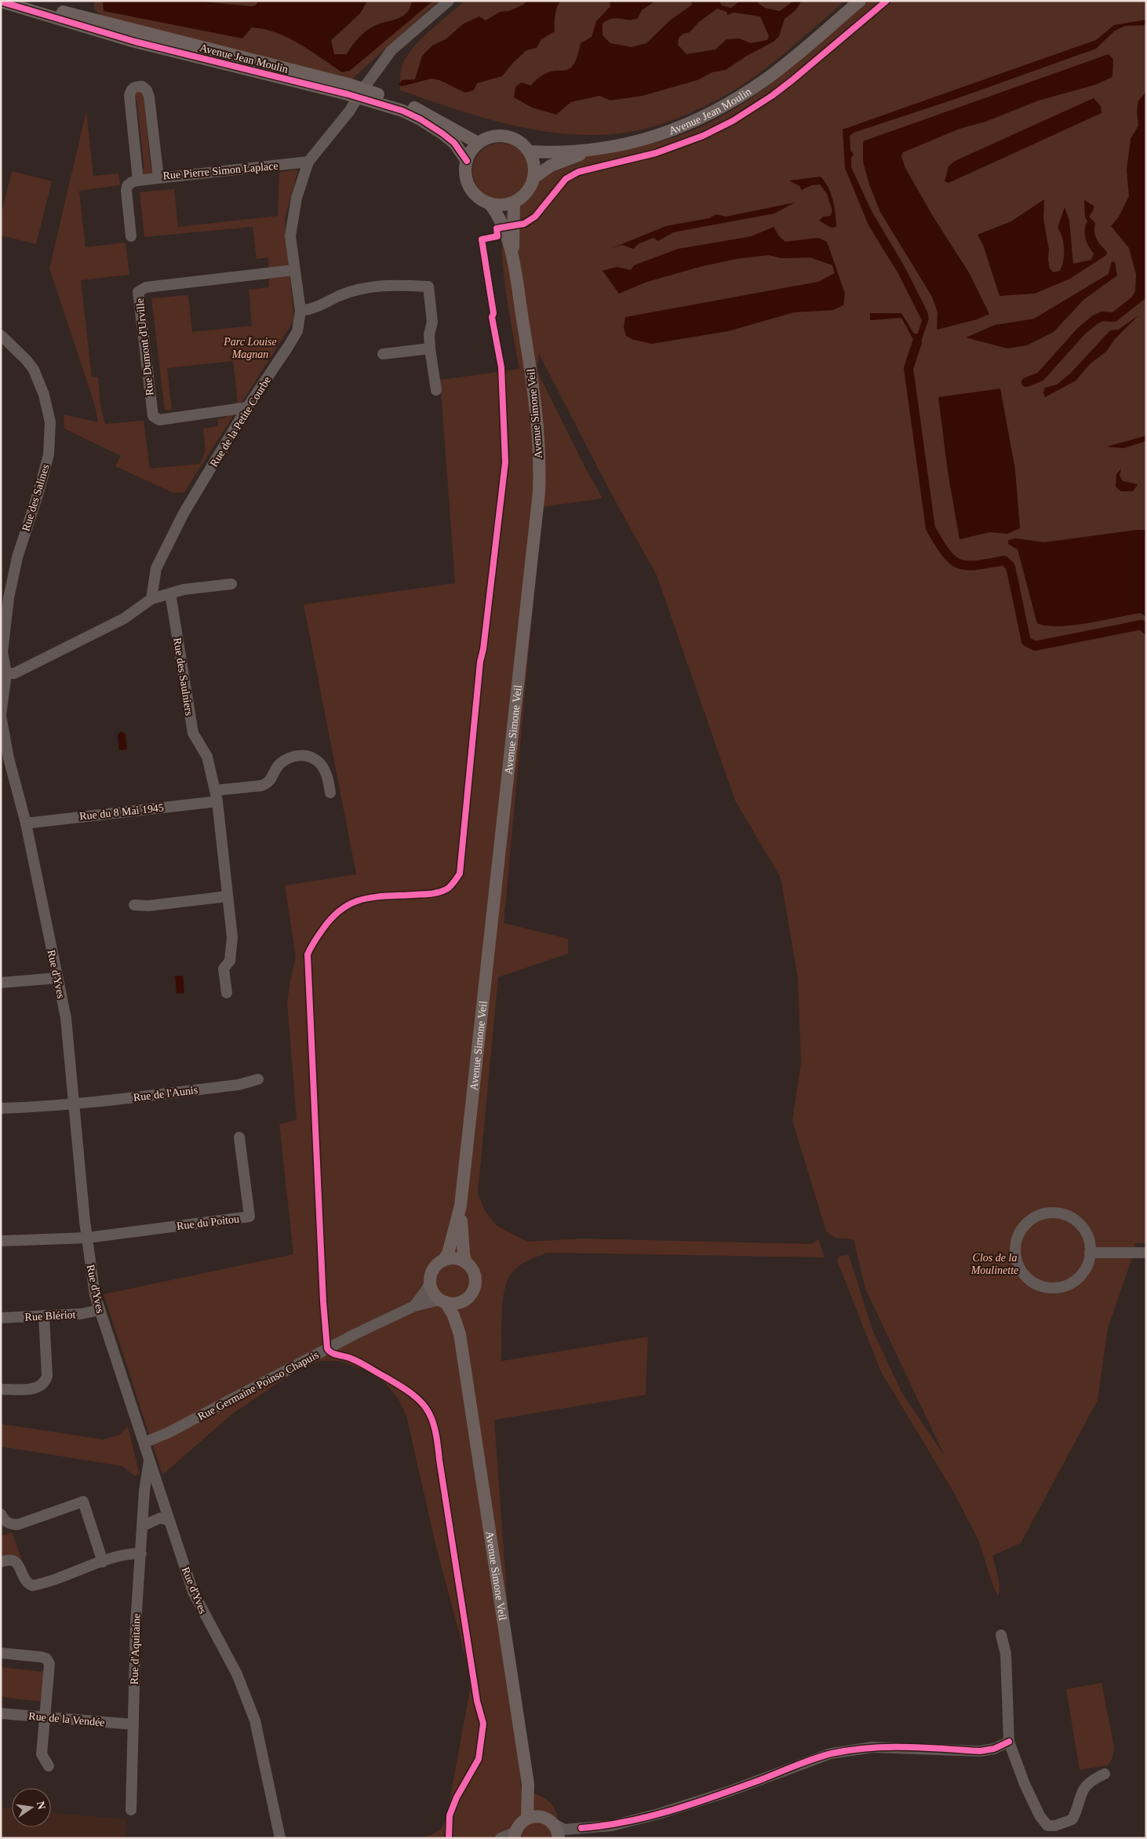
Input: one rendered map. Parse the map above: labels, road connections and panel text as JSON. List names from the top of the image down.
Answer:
{
  "streets": {
    "main road": ["Avenue Jean Moulin", "Avenue Simone Veil"],
    "street": [
      "Rue Pierre Simon Laplace",
      "Rue Dumont d'Urville",
      "Rue de la Petite Courbe",
      "Rue des Salines",
      "Rue des Saulniers",
      "Rue du 8 Mai 1945",
      "Rue d'Yves",
      "Rue de l'Aunis",
      "Rue du Poitou",
      "Rue Blériot",
      "Rue Germaine Poinso Chapuis",
      "Rue d'Aquitaine",
      "Rue de la Vendée"
    ]
  },
  "crossings": [
    ["Avenue Jean Moulin", "Avenue Simone Veil"],
    ["Rue Pierre Simon Laplace", "Rue de la Petite Courbe"],
    ["Rue Dumont d'Urville", "Rue de la Petite Courbe"],
    ["Rue des Salines", "Rue d'Yves"],
    ["Rue du 8 Mai 1945", "Rue d'Yves"],
    ["Rue d'Yves", "Rue de l'Aunis"],
    ["Rue d'Yves", "Rue du Poitou"],
    ["Rue d'Yves", "Rue Blériot"],
    ["Rue d'Yves", "Rue Germaine Poinso Chapuis"],
    ["Rue d'Yves", "Rue d'Aquitaine"],
    ["Rue d'Aquitaine", "Rue de la Vendée"]
  ],
  "parks": ["Parc Louise Magnan", "Clos de la Moulinette"],
  "north": "right"
}
